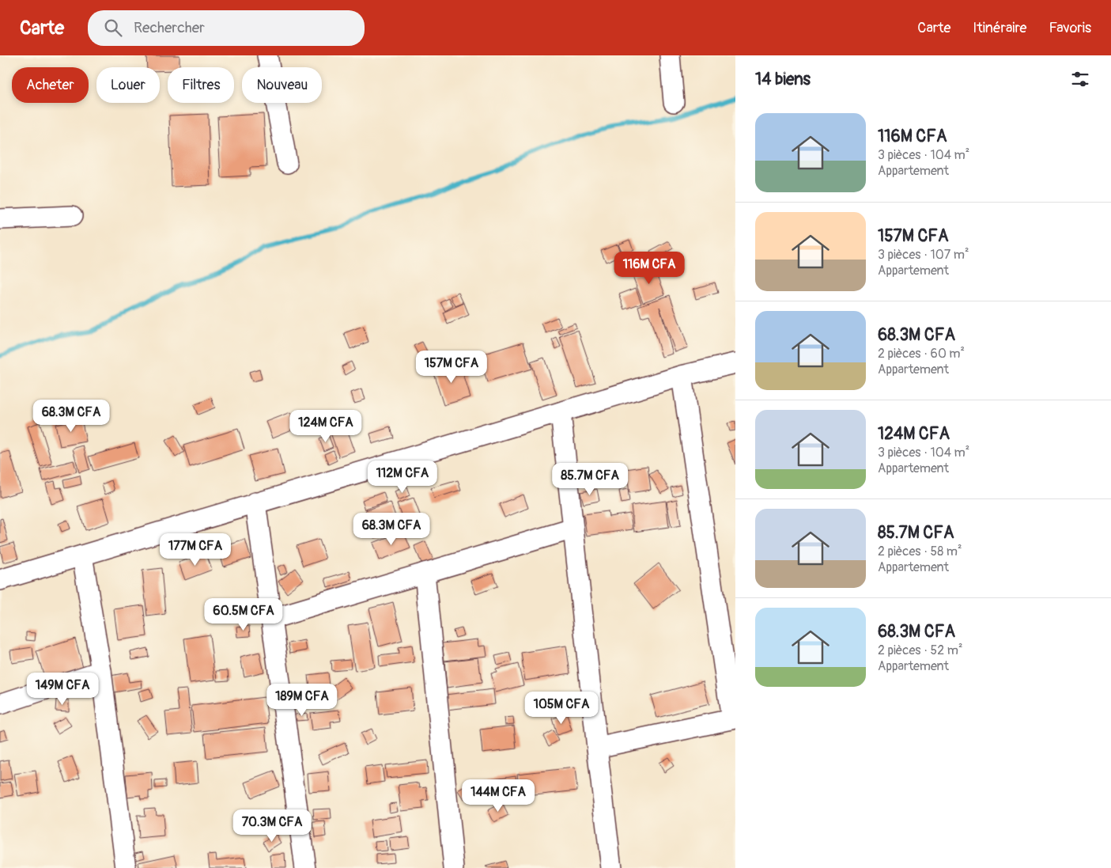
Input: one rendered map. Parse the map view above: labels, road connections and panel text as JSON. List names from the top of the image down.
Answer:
{
  "page": {
    "header": "Carte",
    "search": "Rechercher",
    "nav": ["Carte", "Itinéraire", "Favoris"],
    "heading": "14 biens",
    "chip": [
      "Acheter",
      "Louer",
      "Filtres",
      "Nouveau"
    ],
    "list": [
      {
        "name": "116M CFA",
        "note": "3 pièces · 104 m² · Appartement"
      },
      {
        "name": "157M CFA",
        "note": "3 pièces · 107 m² · Appartement"
      },
      {
        "name": "68.3M CFA",
        "note": "2 pièces · 60 m² · Appartement"
      },
      {
        "name": "124M CFA",
        "note": "3 pièces · 104 m² · Appartement"
      },
      {
        "name": "85.7M CFA",
        "note": "2 pièces · 58 m² · Appartement"
      },
      {
        "name": "68.3M CFA",
        "note": "2 pièces · 52 m² · Appartement"
      }
    ],
    "price": [
      "116M CFA",
      "157M CFA",
      "68.3M CFA",
      "124M CFA",
      "112M CFA",
      "85.7M CFA",
      "68.3M CFA",
      "177M CFA",
      "60.5M CFA",
      "149M CFA",
      "189M CFA",
      "105M CFA",
      "144M CFA",
      "70.3M CFA"
    ]
  }
}
